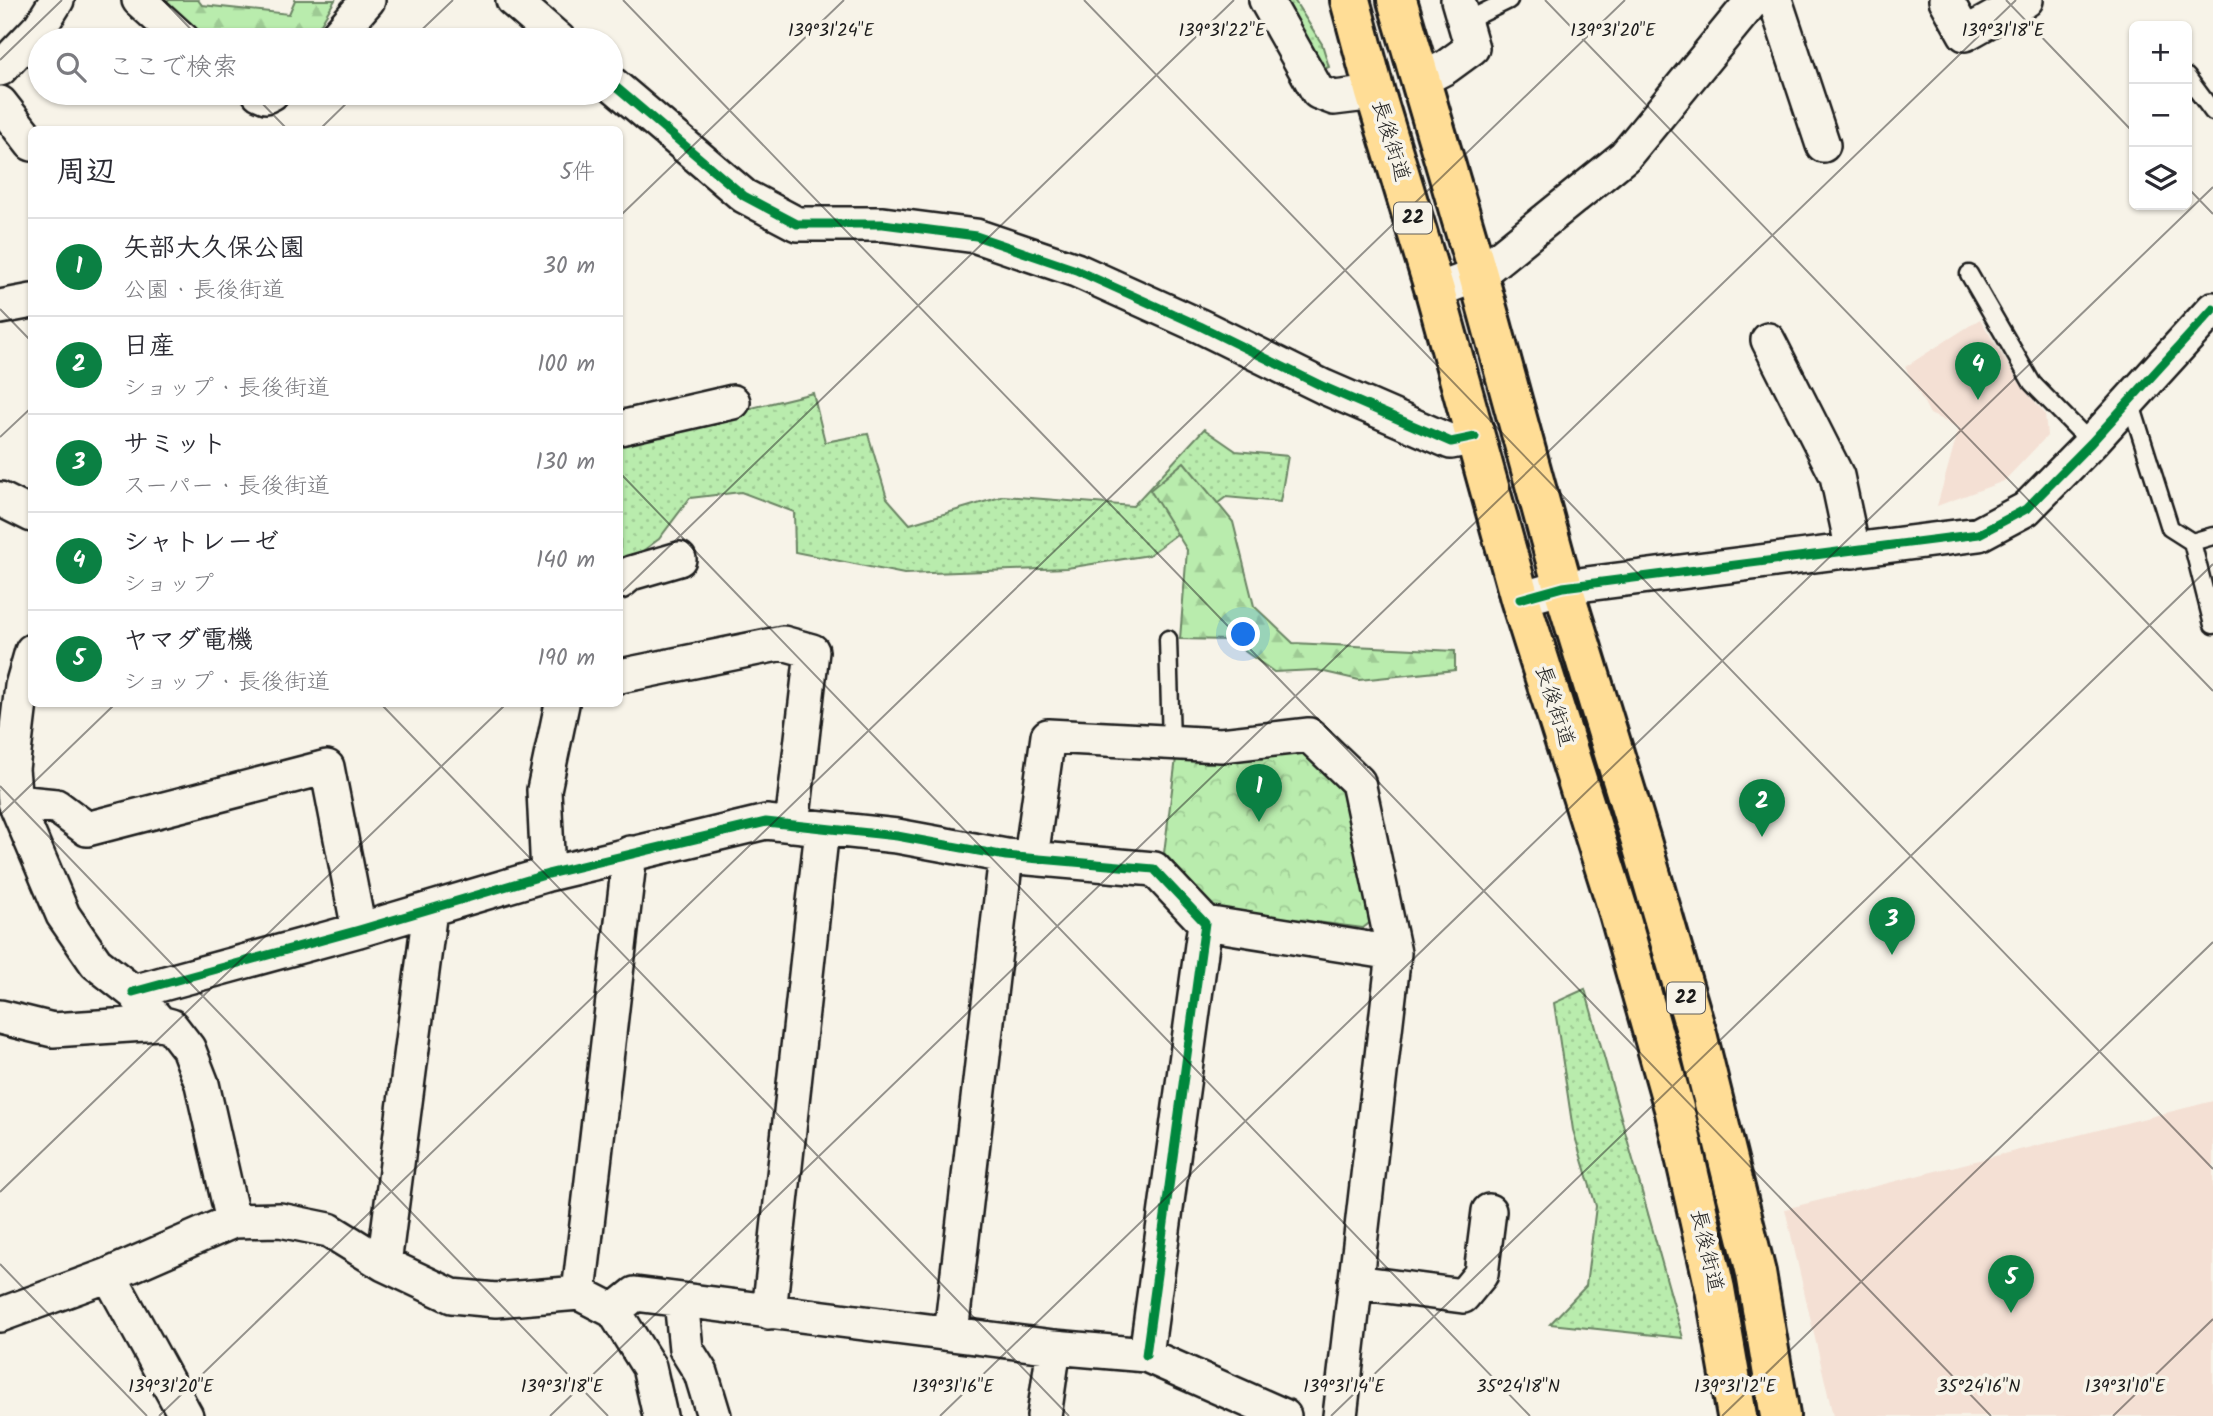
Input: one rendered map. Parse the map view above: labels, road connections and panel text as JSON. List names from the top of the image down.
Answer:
{
  "streets": {
    "main road": ["長後街道", "22"]
  },
  "page": {
    "map_buttons": ["+", "−"],
    "search": "ここで検索",
    "heading": ["周辺", "5件"],
    "list": [
      {
        "mark": "1",
        "name": "矢部大久保公園",
        "note": "公園 · 長後街道",
        "value": "30 m"
      },
      {
        "mark": "2",
        "name": "日産",
        "note": "ショップ · 長後街道",
        "value": "100 m"
      },
      {
        "mark": "3",
        "name": "サミット",
        "note": "スーパー · 長後街道",
        "value": "130 m"
      },
      {
        "mark": "4",
        "name": "シャトレーゼ",
        "note": "ショップ",
        "value": "140 m"
      },
      {
        "mark": "5",
        "name": "ヤマダ電機",
        "note": "ショップ · 長後街道",
        "value": "190 m"
      }
    ],
    "pins": [
      "4",
      "1",
      "2",
      "3",
      "5"
    ]
  },
  "coordinates": [
    "139°31'24\"E",
    "139°31'22\"E",
    "139°31'20\"E",
    "139°31'18\"E",
    "35°24'18\"N",
    "35°24'16\"N",
    "139°31'16\"E",
    "139°31'14\"E",
    "139°31'12\"E",
    "139°31'10\"E"
  ]
}
